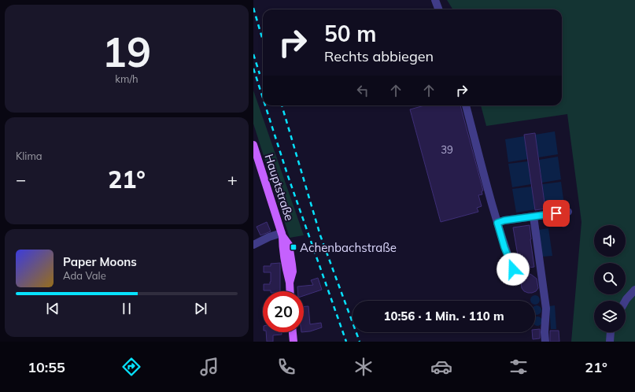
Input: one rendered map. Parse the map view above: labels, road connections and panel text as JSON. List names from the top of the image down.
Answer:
{
  "streets": {
    "main road": ["Hauptstraße"]
  },
  "places": {
    "transit": ["Achenbachstraße"]
  },
  "house_numbers": ["39"],
  "page": {
    "tile": [
      ["19", "km/h"],
      "Klima"
    ],
    "turn": ["50 m", "Rechts abbiegen"],
    "heat": ["−", "21°", "+"],
    "song": ["Paper Moons", "Ada Vale"],
    "limit": "20",
    "trip": "10:56 · 1 Min. · 110 m",
    "tabs": ["10:55", "21°"]
  }
}
